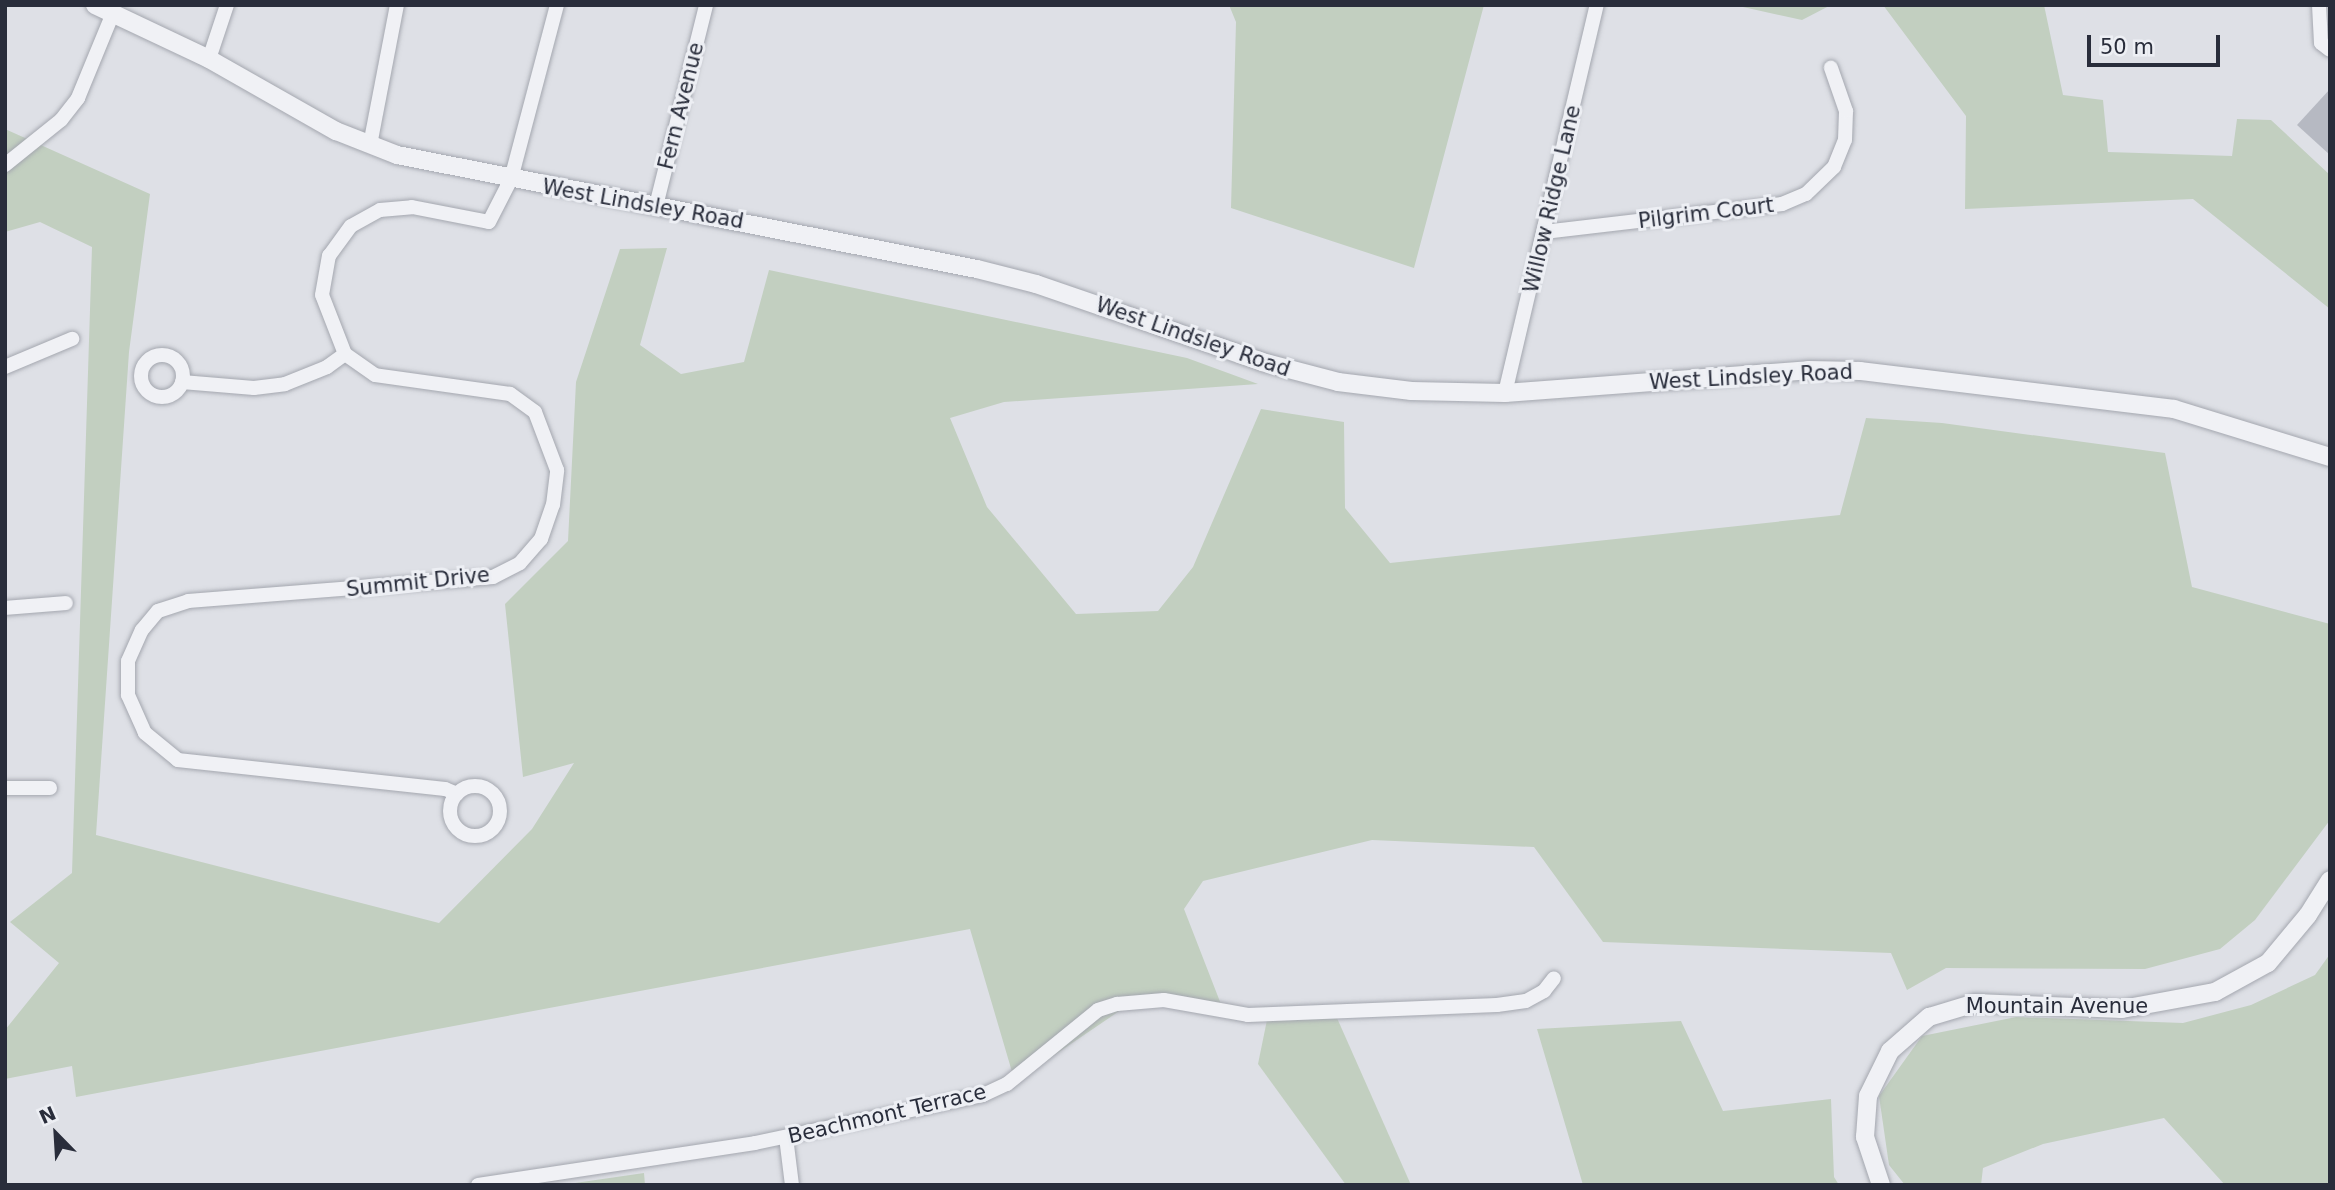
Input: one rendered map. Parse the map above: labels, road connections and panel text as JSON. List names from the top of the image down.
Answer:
{
  "streets": {
    "street": [
      "Fern Avenue",
      "Willow Ridge Lane",
      "West Lindsley Road",
      "Pilgrim Court",
      "Summit Drive",
      "Mountain Avenue",
      "Beachmont Terrace"
    ]
  },
  "crossings": [
    ["Fern Avenue", "West Lindsley Road"],
    ["Willow Ridge Lane", "West Lindsley Road"],
    ["Willow Ridge Lane", "Pilgrim Court"]
  ],
  "scale_bar": "50 m",
  "north": "top left"
}
